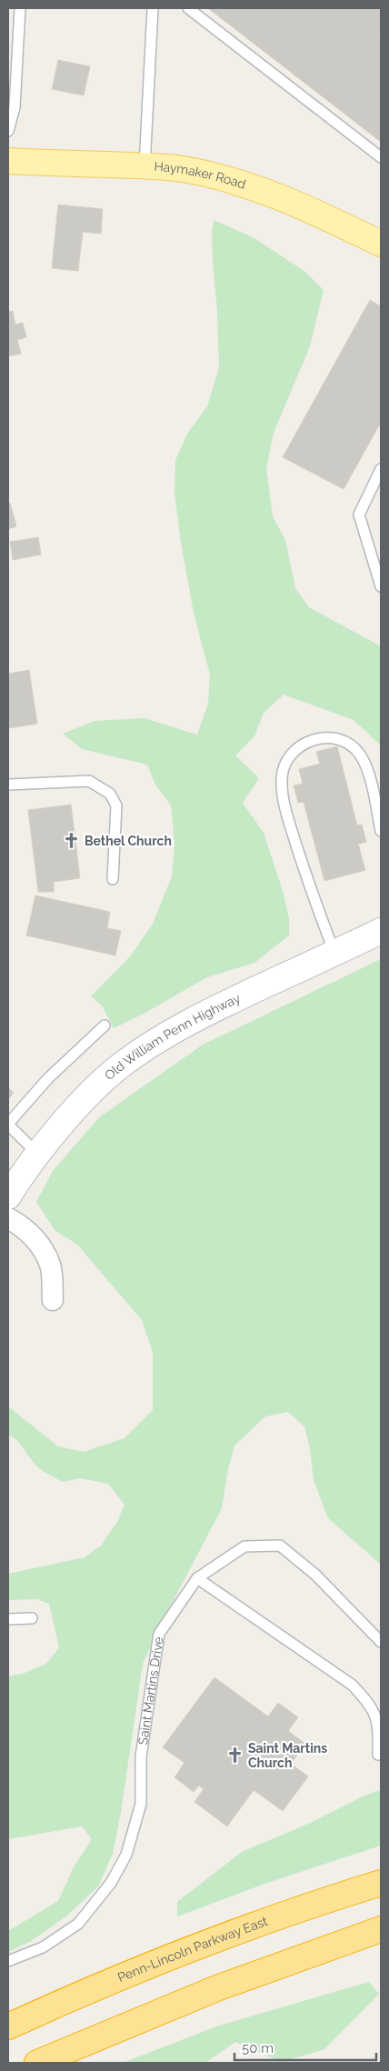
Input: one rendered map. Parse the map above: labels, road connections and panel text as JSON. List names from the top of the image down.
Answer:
{
  "streets": {
    "highway": ["Penn-Lincoln Parkway East"],
    "main road": ["Haymaker Road", "Old William Penn Highway"],
    "lane": ["Saint Martins Drive"]
  },
  "places": {
    "church": ["Bethel Church", "Saint Martins Church"]
  },
  "scale_bar": "50 m"
}
